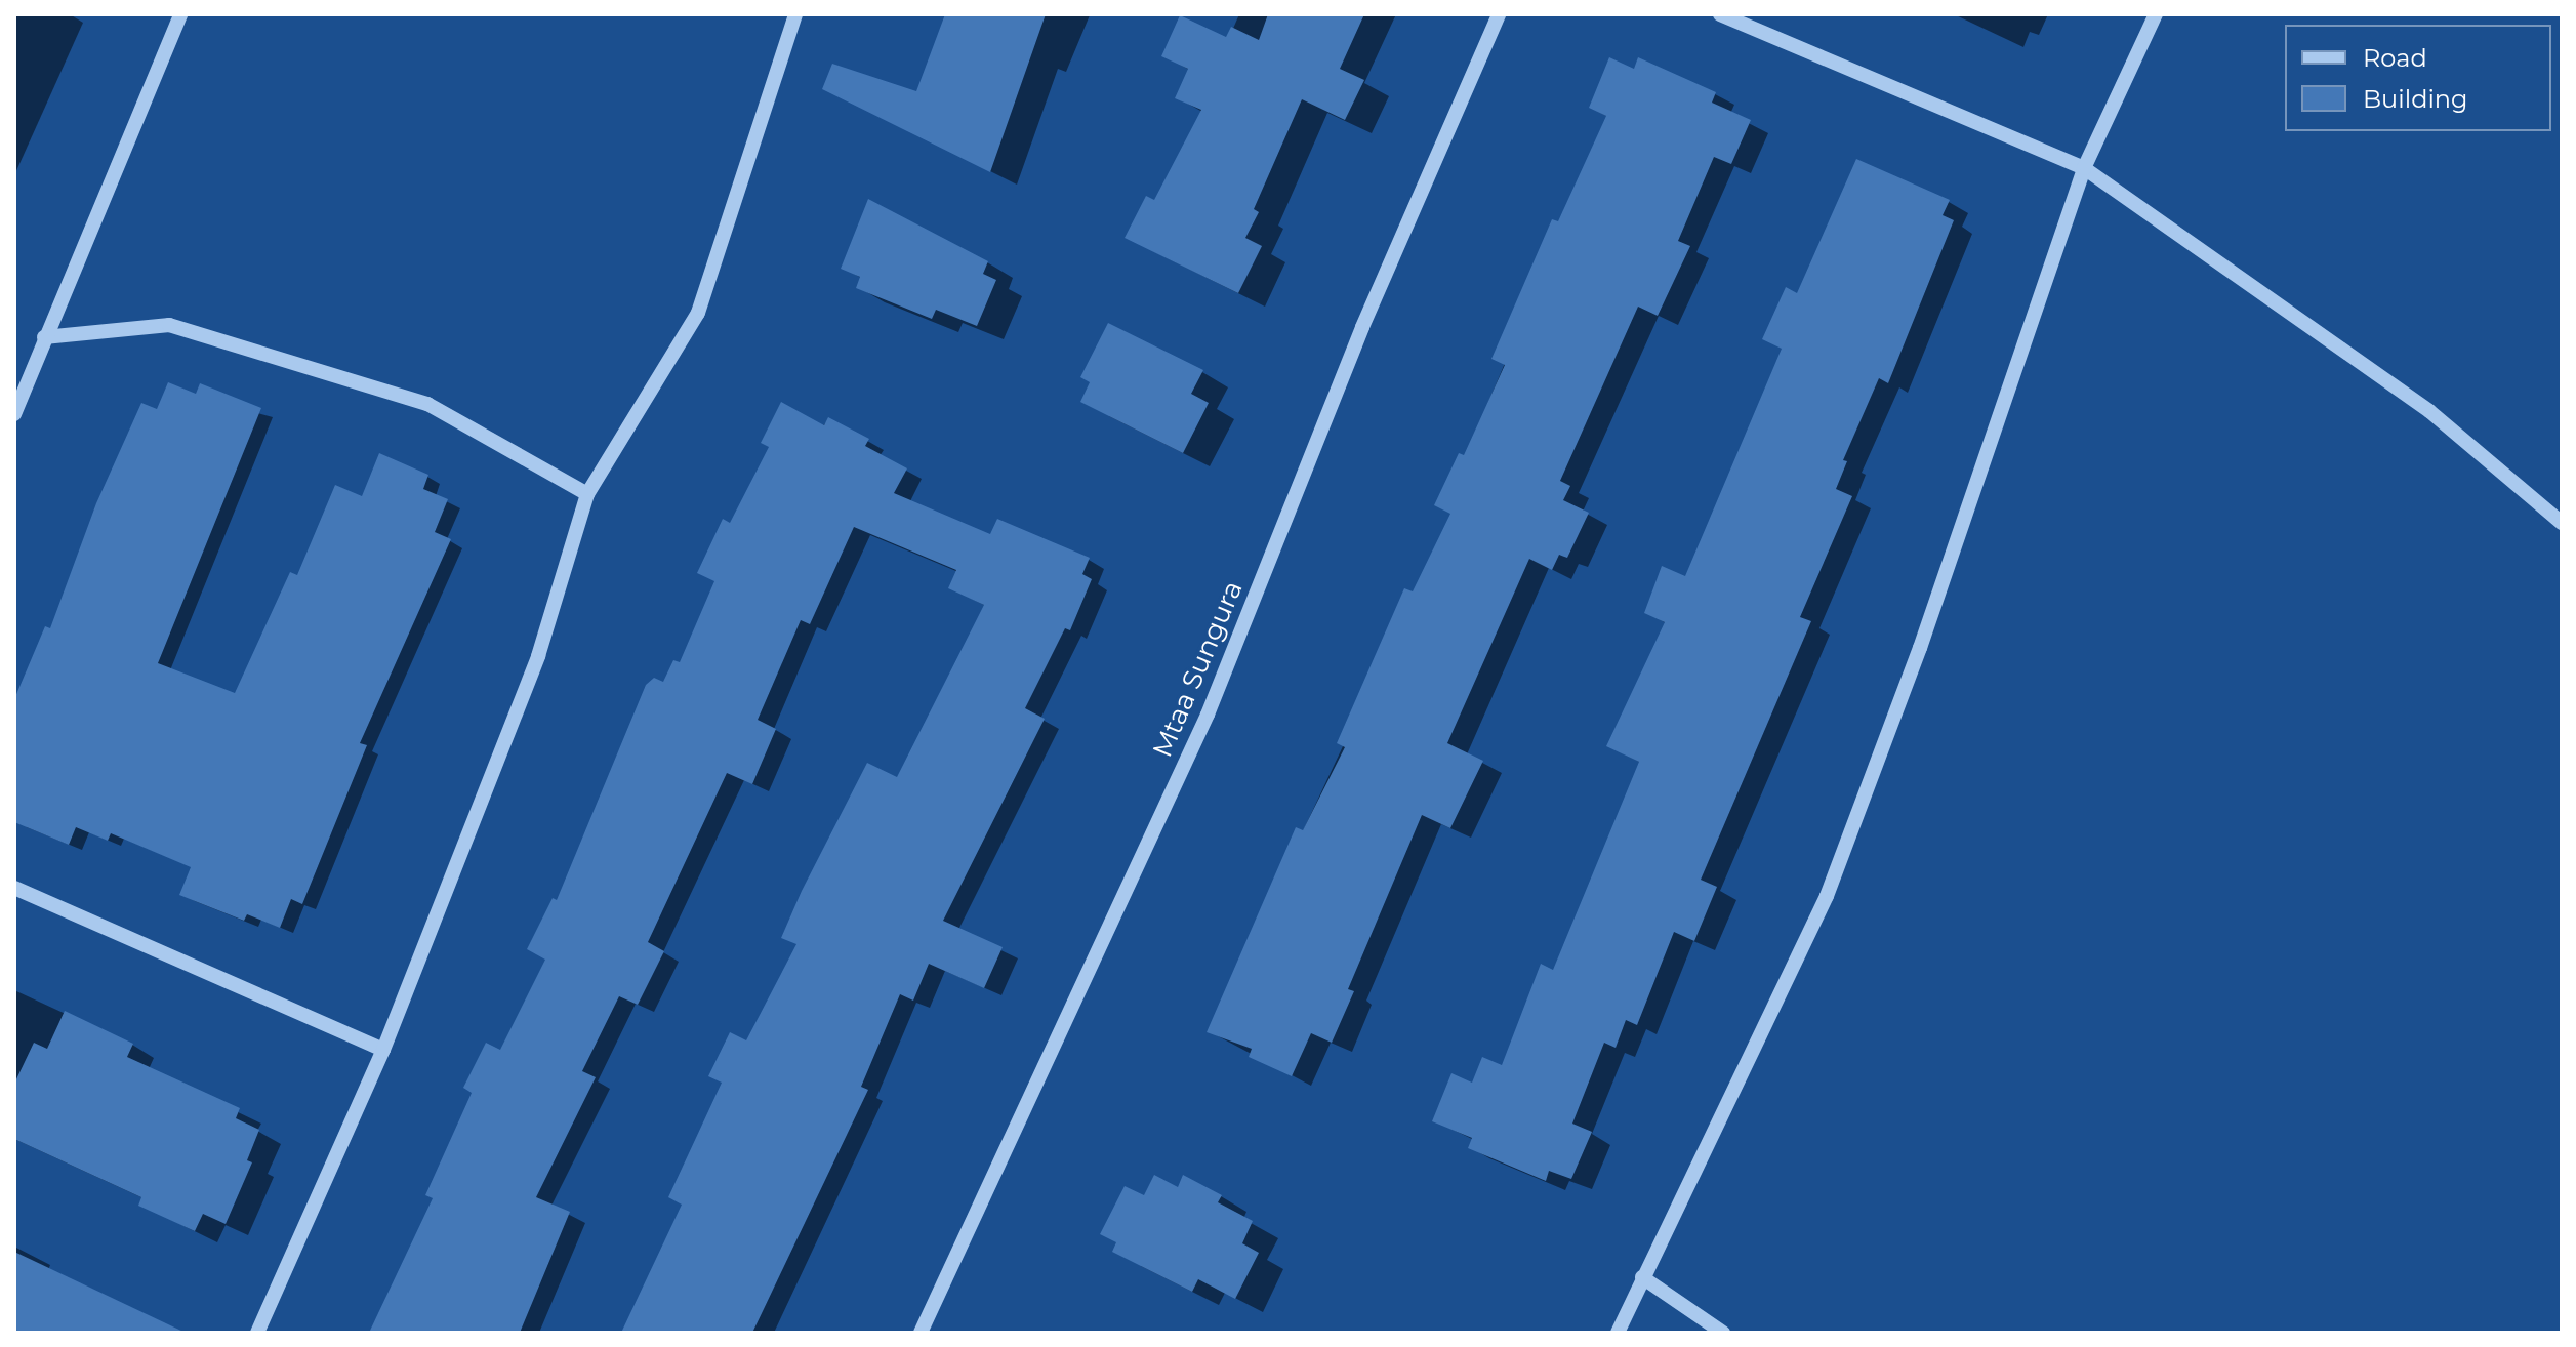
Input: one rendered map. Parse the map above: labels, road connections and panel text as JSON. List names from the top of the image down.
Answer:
{
  "streets": {
    "street": ["Mtaa Sungura"]
  },
  "legend": ["Road", "Building"]
}
